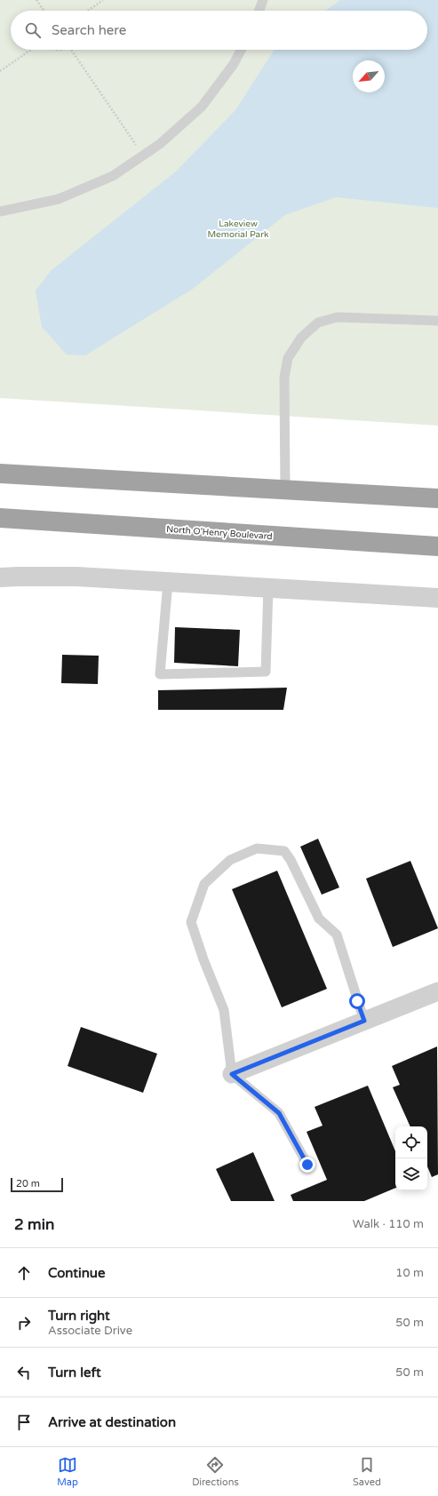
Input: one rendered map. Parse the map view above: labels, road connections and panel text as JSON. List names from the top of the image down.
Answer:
{
  "streets": {
    "highway": ["North O'Henry Boulevard"]
  },
  "parks": ["Lakeview Memorial Park"],
  "scale_bar": "20 m",
  "north": "bottom left",
  "page": {
    "search": "Search here",
    "scale": "20 m",
    "heading": ["2 min", "Walk · 110 m"],
    "list": [
      ["Continue", "10 m"],
      ["Turn right", "Associate Drive", "50 m"],
      ["Turn left", "50 m"],
      "Arrive at destination"
    ],
    "nav": ["Map", "Directions", "Saved"]
  }
}
